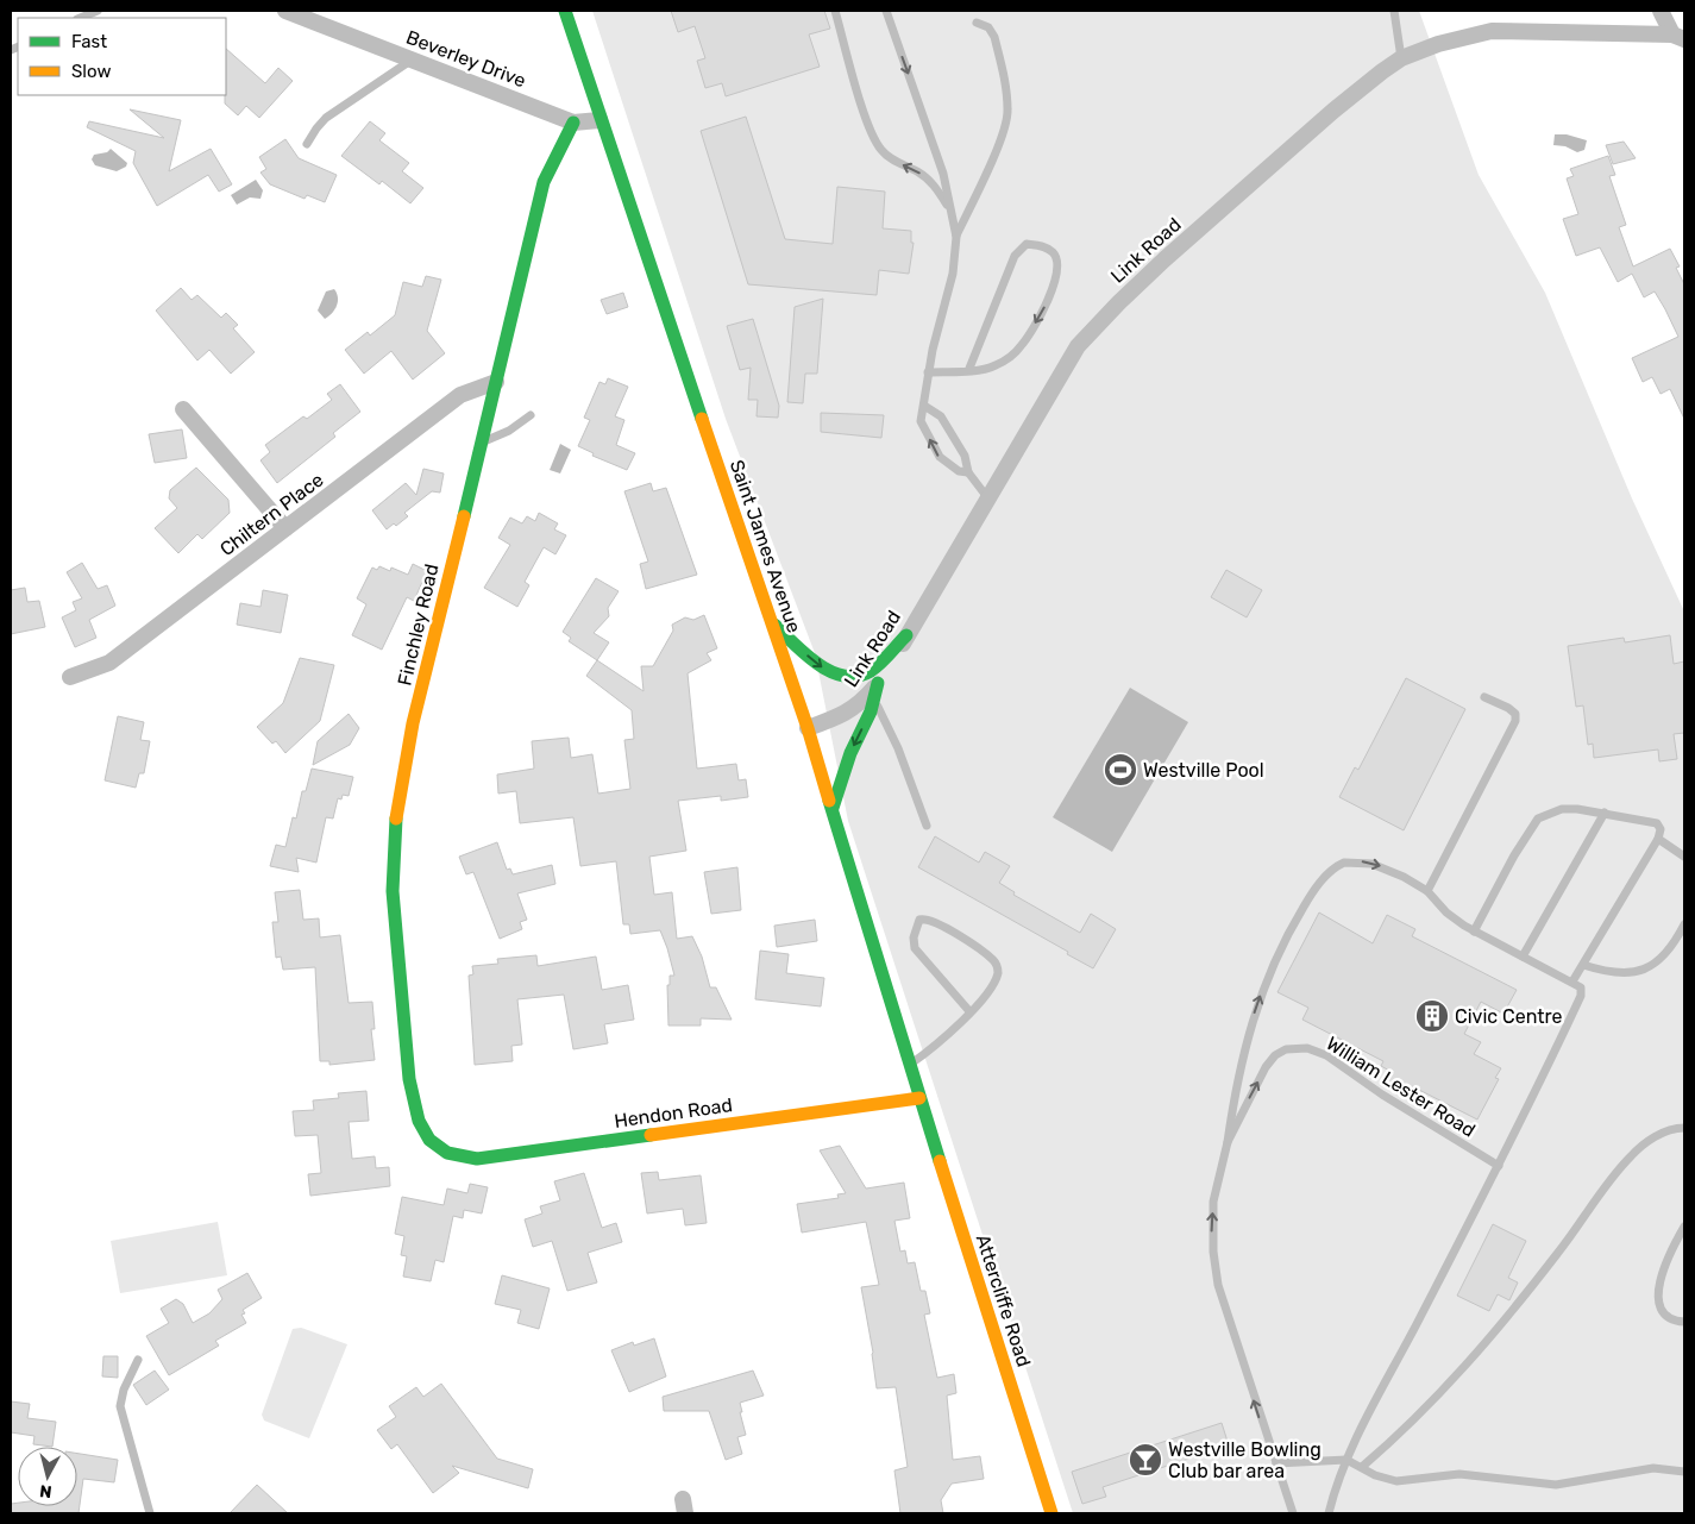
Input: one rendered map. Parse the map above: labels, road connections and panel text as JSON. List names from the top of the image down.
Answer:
{
  "streets": {
    "main road": [
      "Saint James Avenue",
      "Finchley Road",
      "Hendon Road",
      "Attercliffe Road"
    ],
    "street": ["Beverley Drive", "Link Road", "Chiltern Place"],
    "lane": ["William Lester Road"]
  },
  "crossings": [
    ["Beverley Drive", "Saint James Avenue"],
    ["Beverley Drive", "Finchley Road"],
    ["Link Road", "Saint James Avenue"],
    ["Chiltern Place", "Finchley Road"],
    ["Saint James Avenue", "Hendon Road"],
    ["Saint James Avenue", "Attercliffe Road"],
    ["Finchley Road", "Hendon Road"],
    ["Hendon Road", "Attercliffe Road"]
  ],
  "places": {
    "sports": ["Westville Pool"],
    "building": ["Civic Centre"],
    "bar": ["Westville Bowling Club bar area"]
  },
  "legend": ["Fast", "Slow"],
  "north": "bottom"
}
